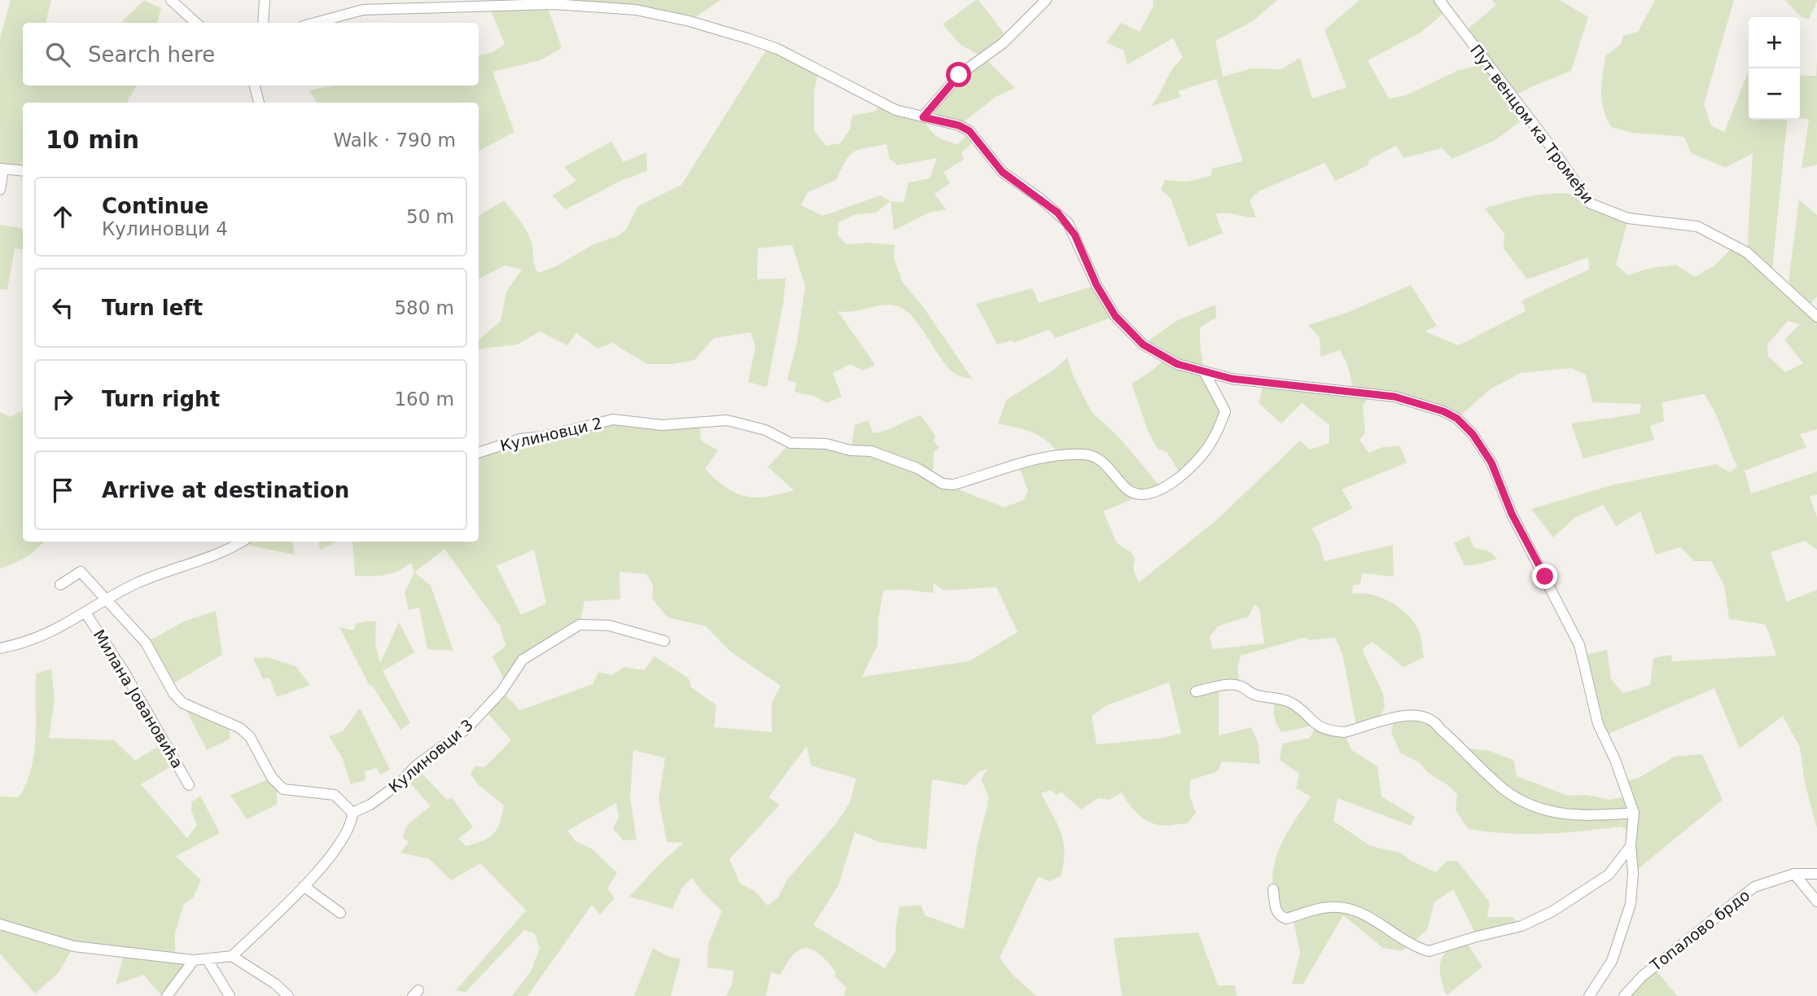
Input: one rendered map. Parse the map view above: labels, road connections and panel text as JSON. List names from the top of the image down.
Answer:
{
  "streets": {
    "street": [
      "Пут венцом ка Тромеђи",
      "Кулиновци 2",
      "Милана Јовановића",
      "Кулиновци 3",
      "Топалово брдо"
    ]
  },
  "crossings": [
    ["Милана Јовановића", "Кулиновци 3"]
  ],
  "page": {
    "map_buttons": ["+", "−"],
    "search": "Search here",
    "heading": ["10 min", "Walk · 790 m"],
    "list": [
      ["Continue", "Кулиновци 4", "50 m"],
      ["Turn left", "580 m"],
      ["Turn right", "160 m"],
      "Arrive at destination"
    ]
  }
}
